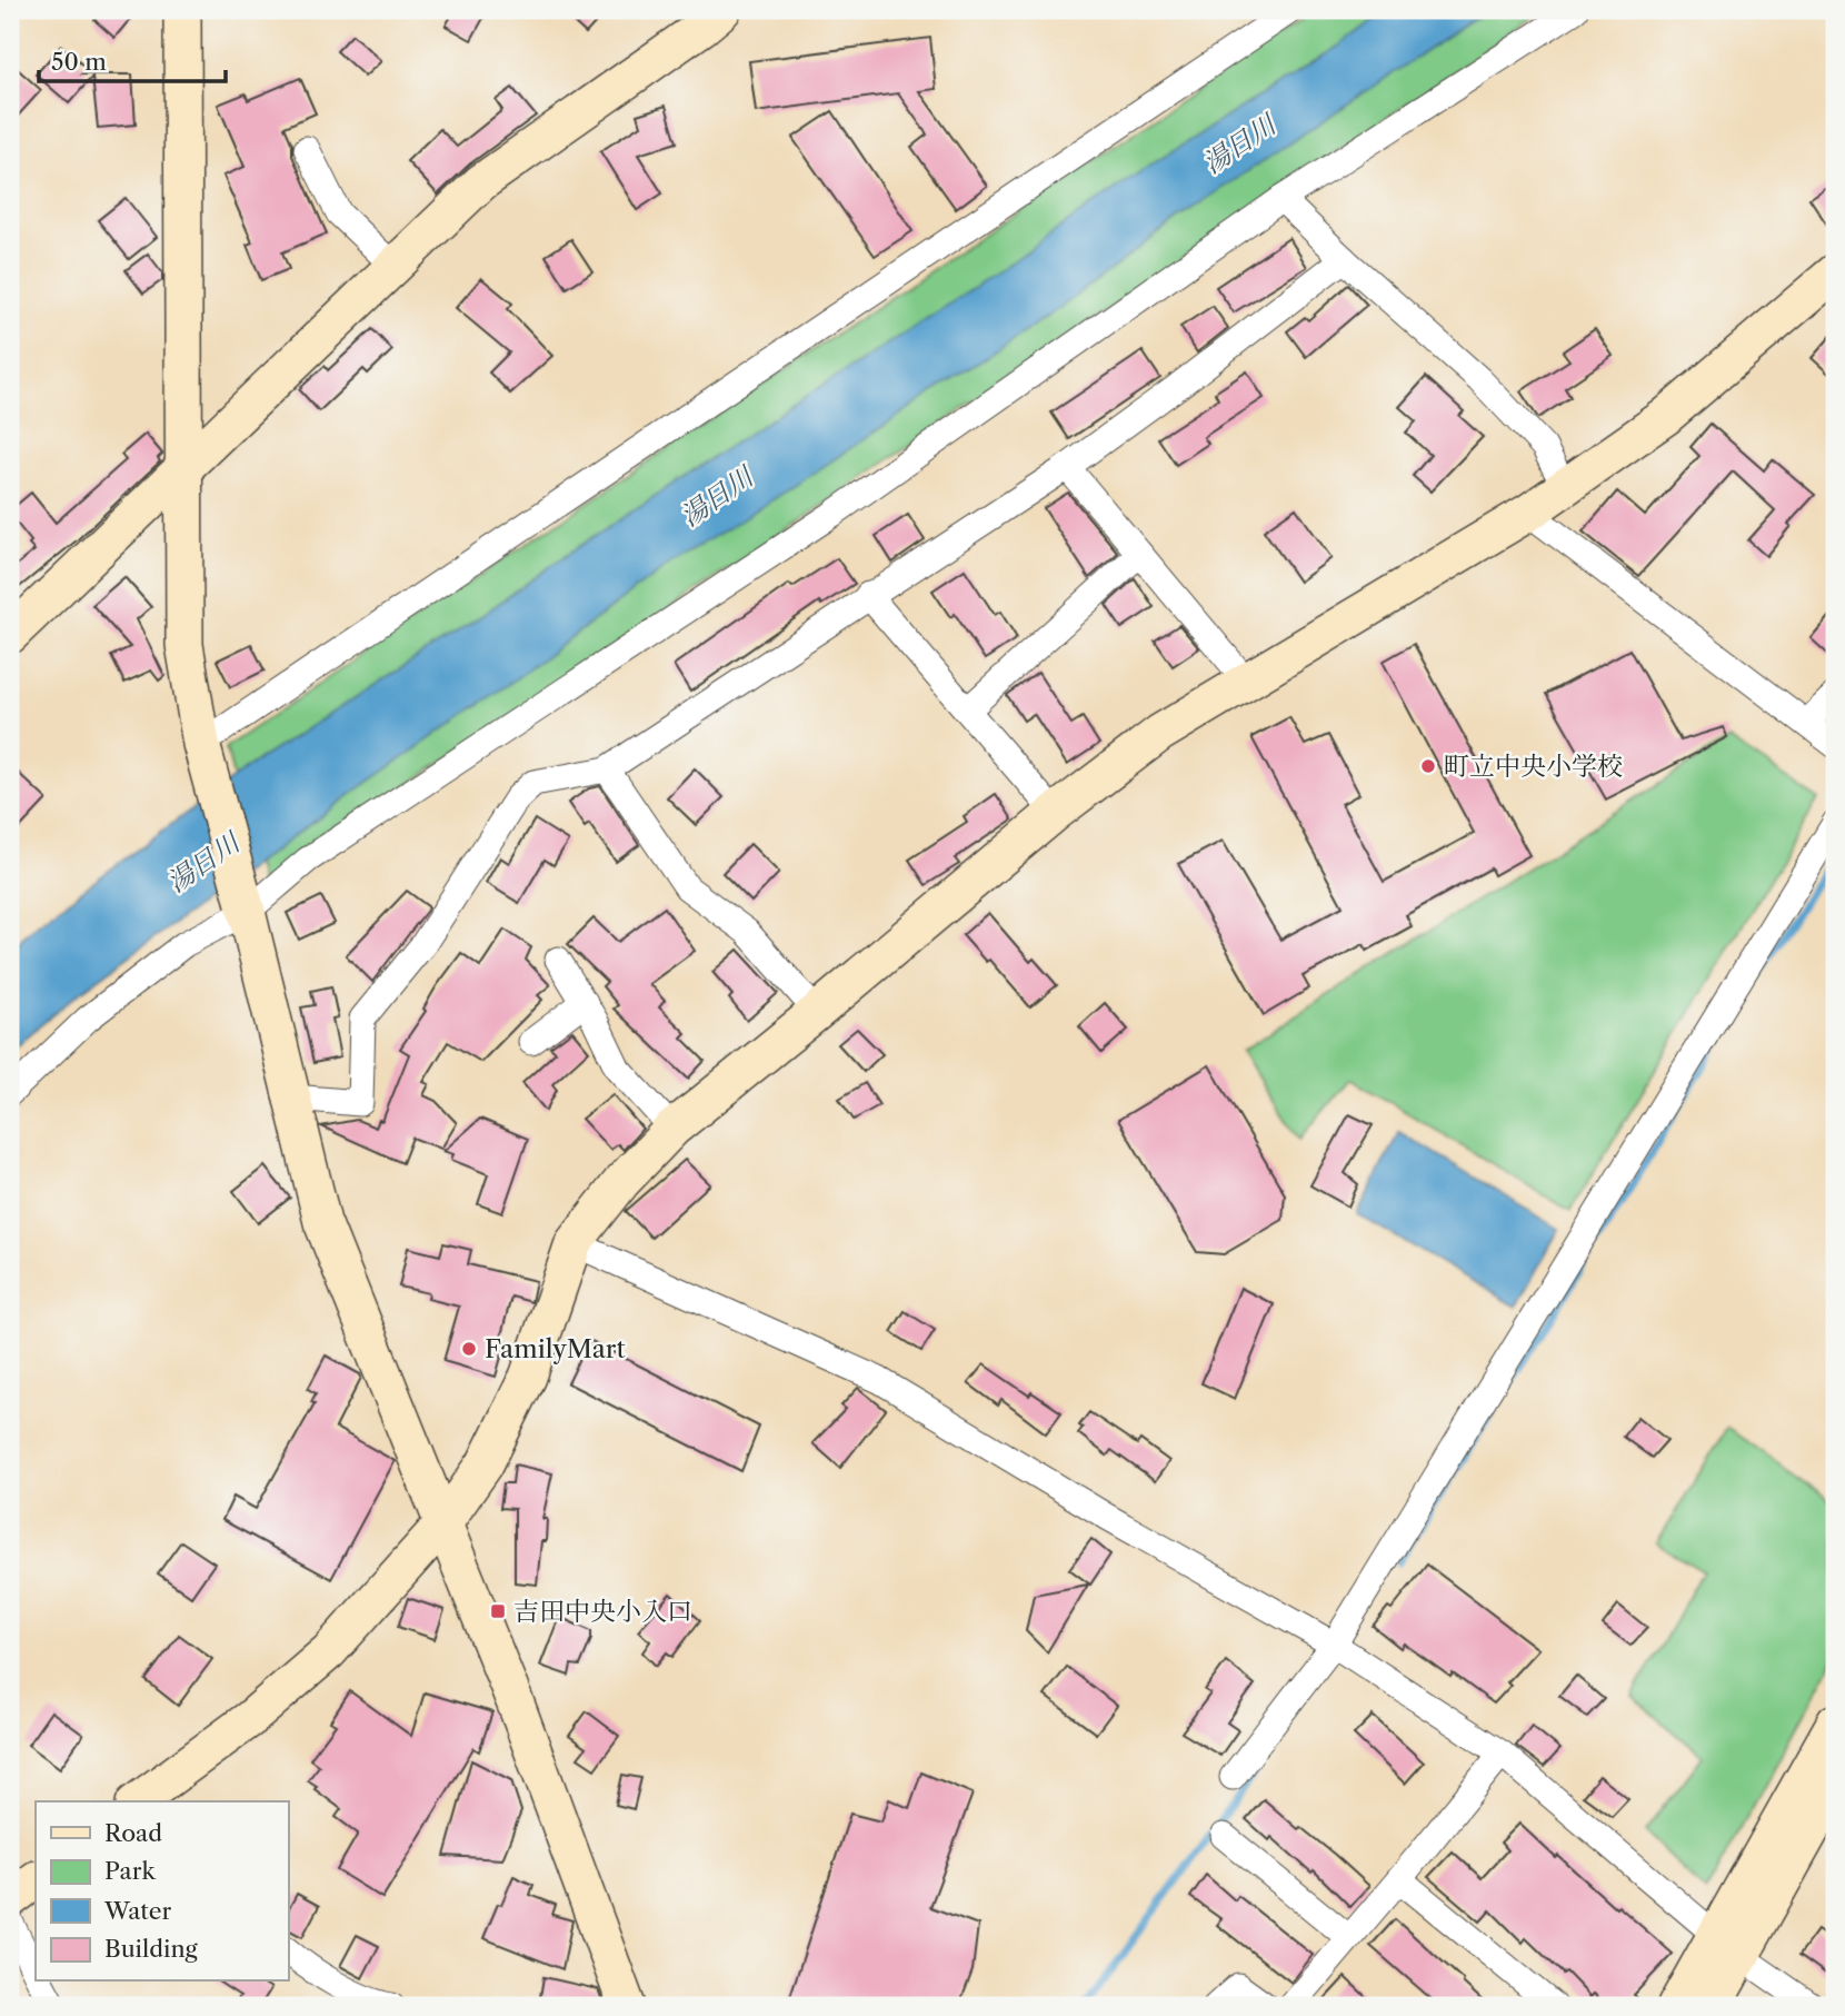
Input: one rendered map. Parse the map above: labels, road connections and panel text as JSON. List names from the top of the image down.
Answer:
{
  "water": ["湯日川"],
  "places": {
    "other": ["町立中央小学校", "FamilyMart"],
    "transit": ["吉田中央小入口"]
  },
  "legend": [
    "Road",
    "Park",
    "Water",
    "Building"
  ],
  "scale_bar": "50 m"
}
